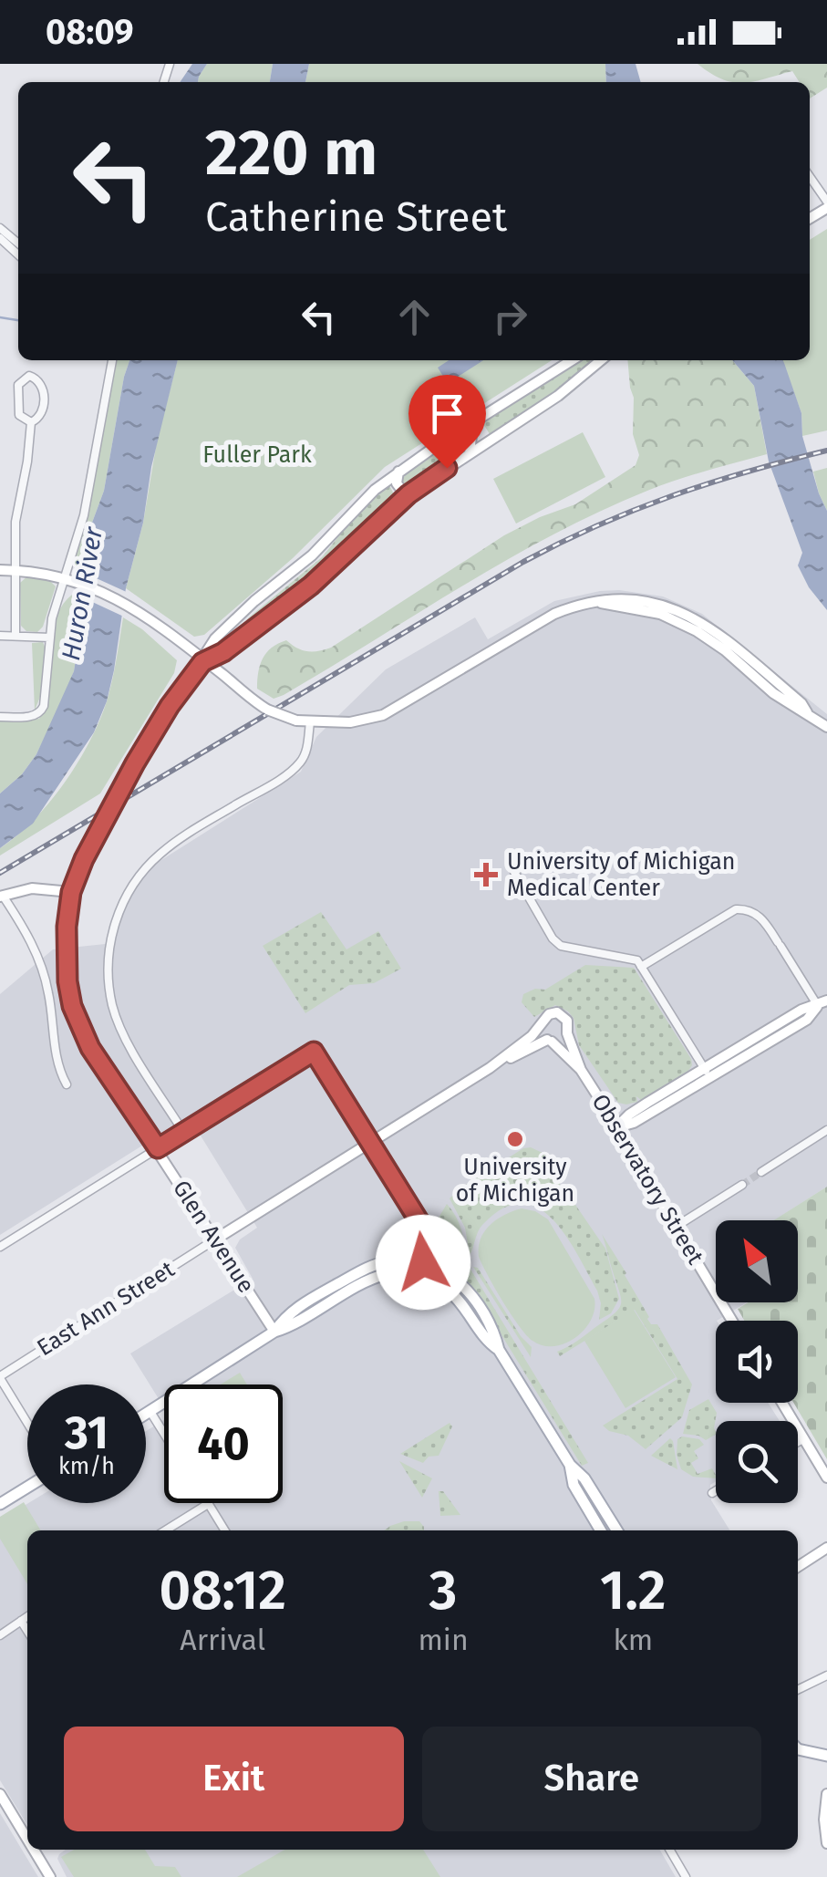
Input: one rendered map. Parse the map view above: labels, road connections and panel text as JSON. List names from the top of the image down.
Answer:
{
  "streets": {
    "street": ["Observatory Street", "Glen Avenue", "East Ann Street"]
  },
  "crossings": [
    ["Observatory Street", "East Ann Street"],
    ["Glen Avenue", "East Ann Street"]
  ],
  "water": ["Huron River"],
  "parks": ["Fuller Park"],
  "places": {
    "health": ["University of Michigan Medical Center"],
    "other": ["University of Michigan"]
  },
  "north": "top left",
  "page": {
    "status": "08:09",
    "turn": ["220 m", "Catherine Street"],
    "speed": "31 km/h",
    "limit": "40",
    "eta": [
      "08:12",
      "Arrival",
      "3",
      "min",
      "1.2",
      "km"
    ],
    "buttons": ["Exit", "Share"]
  }
}
